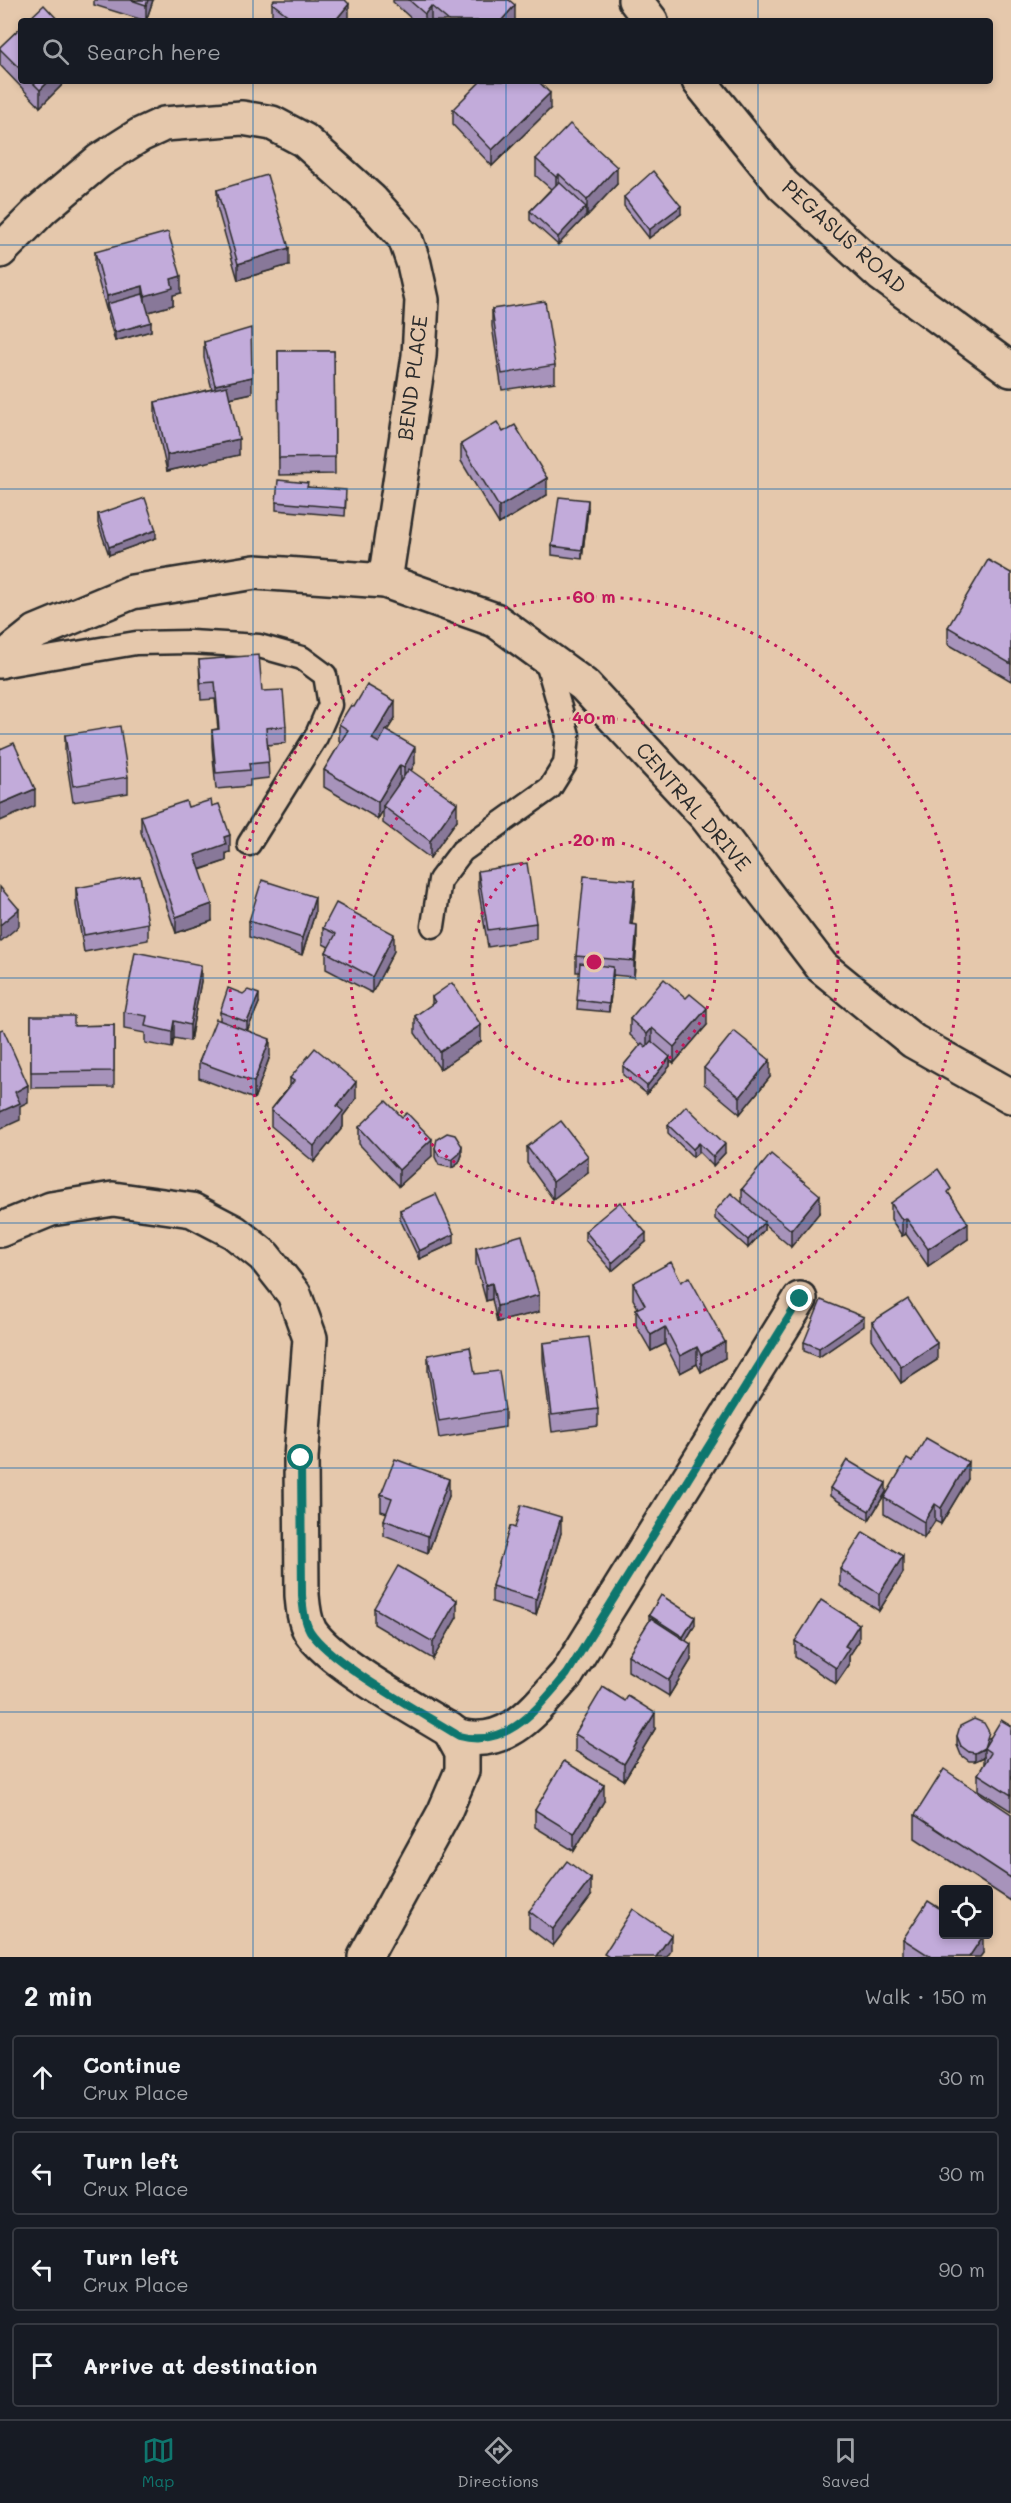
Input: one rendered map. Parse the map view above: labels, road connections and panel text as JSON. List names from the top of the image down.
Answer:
{
  "streets": {
    "street": ["PEGASUS ROAD", "BEND PLACE", "CENTRAL DRIVE"]
  },
  "crossings": [
    ["BEND PLACE", "CENTRAL DRIVE"]
  ],
  "page": {
    "search": "Search here",
    "heading": ["2 min", "Walk · 150 m"],
    "list": [
      ["Continue", "Crux Place", "30 m"],
      ["Turn left", "Crux Place", "30 m"],
      ["Turn left", "Crux Place", "90 m"],
      "Arrive at destination"
    ],
    "nav": ["Map", "Directions", "Saved"]
  },
  "rings": ["60 m", "40 m", "20 m"]
}
